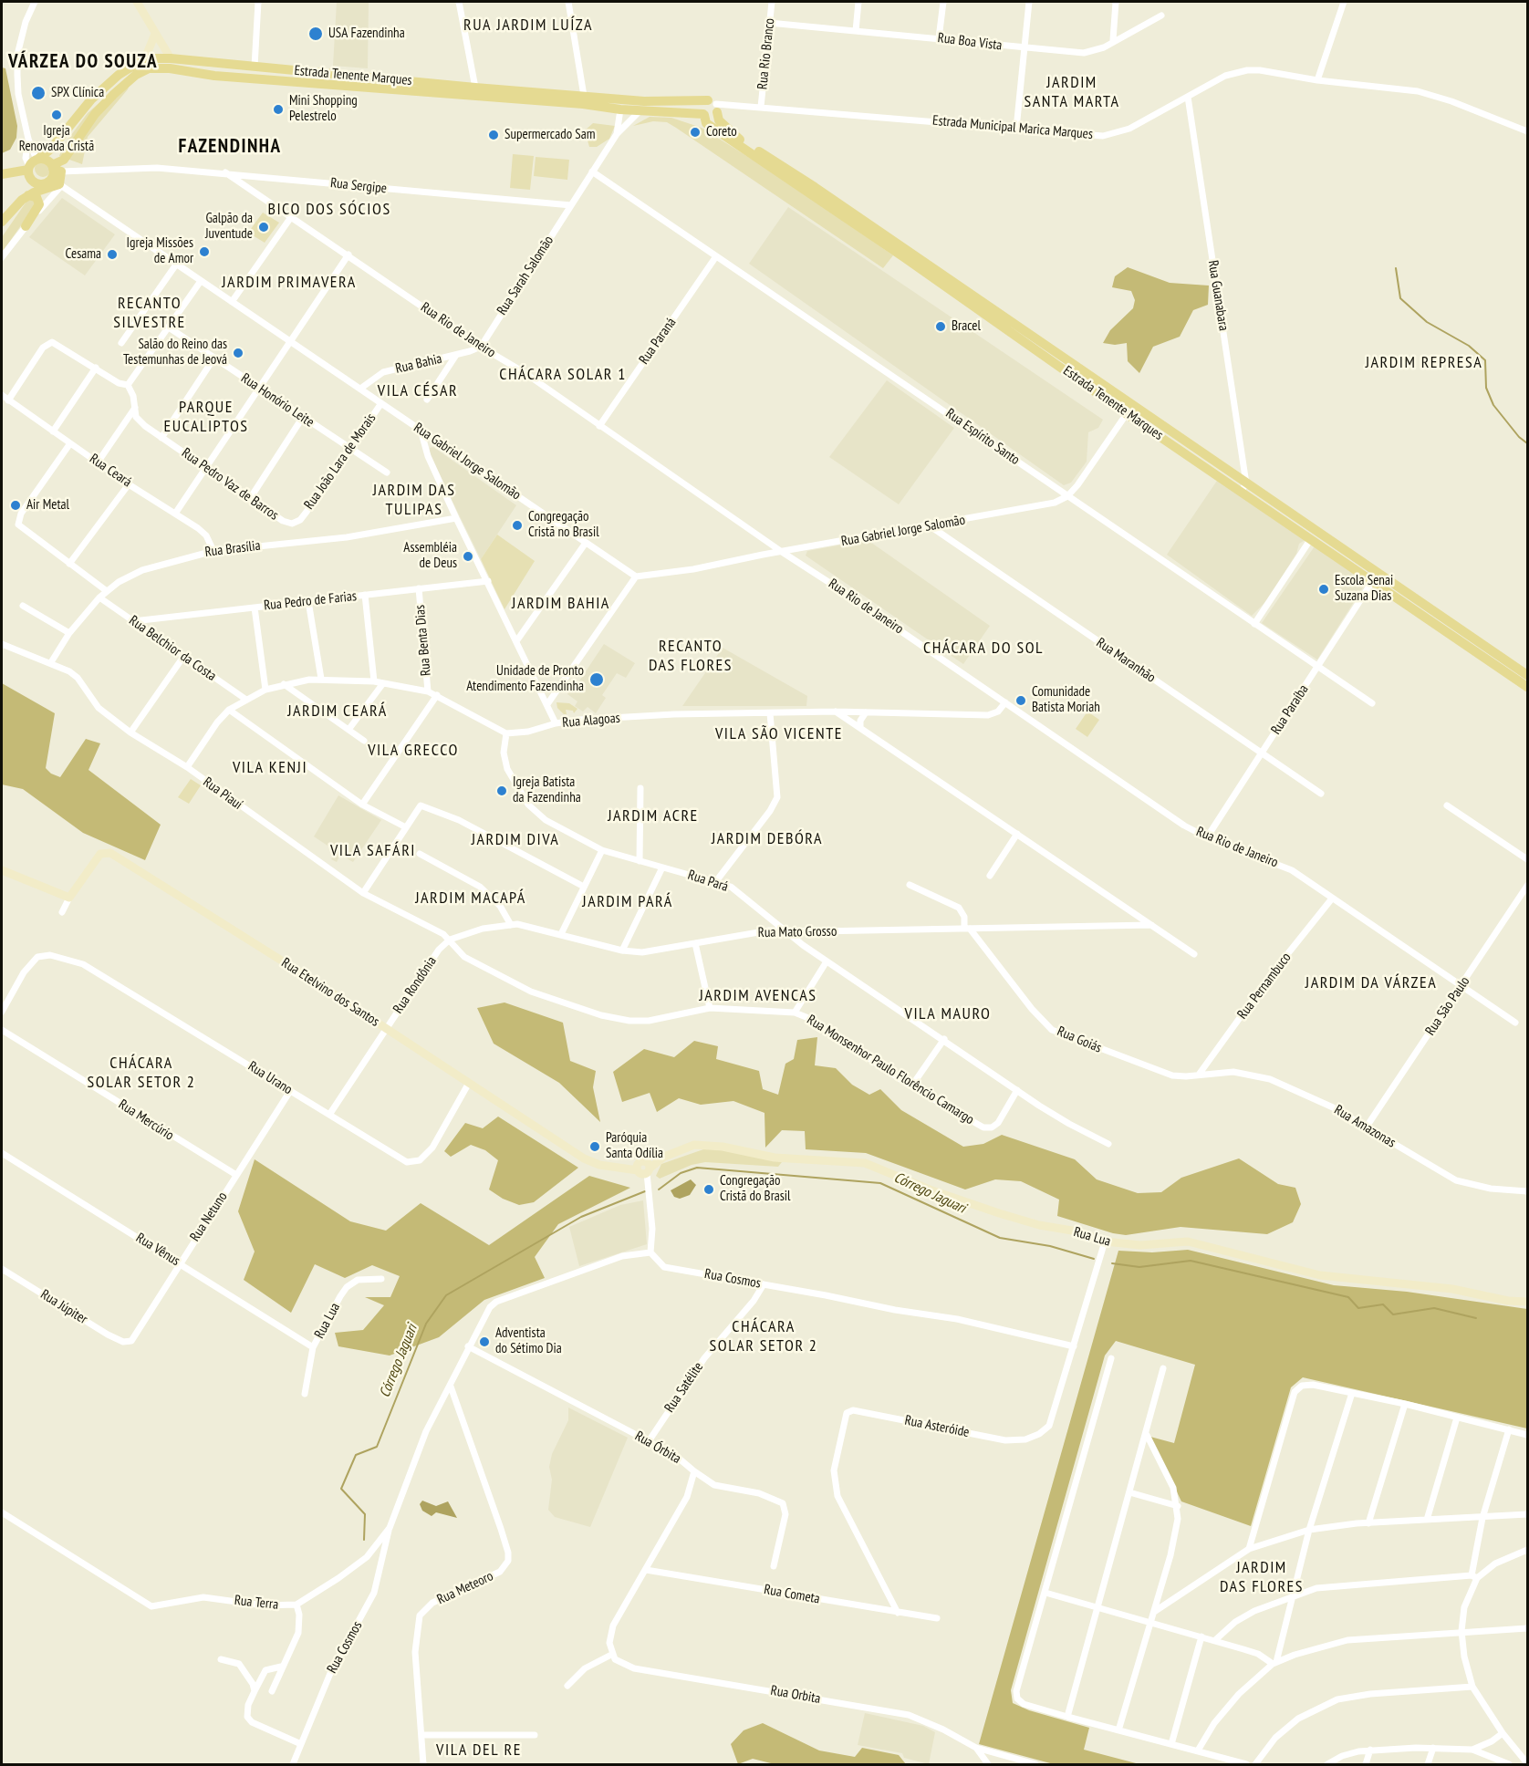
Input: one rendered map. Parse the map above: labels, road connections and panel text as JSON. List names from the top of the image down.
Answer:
{
  "streets": {
    "main road": ["Estrada Tenente Marques"],
    "street": [
      "Rua Boa Vista",
      "Rua Rio Branco",
      "Estrada Municipal Marica Marques",
      "Rua Sergipe",
      "Rua Sarah Salomão",
      "Rua Guanabara",
      "Rua Rio de Janeiro",
      "Rua Paraná",
      "Rua Bahia",
      "Rua Honório Leite",
      "Rua Espírito Santo",
      "Rua João Lara de Morais",
      "Rua Gabriel Jorge Salomão",
      "Rua Ceará",
      "Rua Pedro Vaz de Barros",
      "Rua Brasília",
      "Rua Pedro de Farias",
      "Rua Benta Dias",
      "Rua Belchior da Costa",
      "Rua Maranhão",
      "Rua Paraíba",
      "Rua Alagoas",
      "Rua Piauí",
      "Rua Pará",
      "Rua Mato Grosso",
      "Rua Rondônia",
      "Rua Pernambuco",
      "Rua Etelvino dos Santos",
      "Rua São Paulo",
      "Rua Goiás",
      "Rua Monsenhor Paulo Florêncio Camargo",
      "Rua Urano",
      "Rua Mercúrio",
      "Rua Amazonas",
      "Rua Netuno",
      "Rua Lua",
      "Rua Vênus",
      "Rua Cosmos",
      "Rua Júpiter",
      "Rua Satélite",
      "Rua Asteróide",
      "Rua Órbita",
      "Rua Meteoro",
      "Rua Cometa",
      "Rua Terra",
      "Rua Orbita"
    ]
  },
  "crossings": [
    ["Rua Boa Vista", "Rua Rio Branco"],
    ["Rua Rio Branco", "Estrada Municipal Marica Marques"],
    ["Estrada Tenente Marques", "Estrada Municipal Marica Marques"],
    ["Estrada Tenente Marques", "Rua Sergipe"],
    ["Estrada Tenente Marques", "Rua Guanabara"],
    ["Estrada Tenente Marques", "Rua Paraíba"],
    ["Estrada Municipal Marica Marques", "Rua Guanabara"],
    ["Rua Sergipe", "Rua Sarah Salomão"],
    ["Rua Sergipe", "Rua Rio de Janeiro"],
    ["Rua Sarah Salomão", "Rua Rio de Janeiro"],
    ["Rua Sarah Salomão", "Rua Bahia"],
    ["Rua Rio de Janeiro", "Rua Paraná"],
    ["Rua Rio de Janeiro", "Rua Bahia"],
    ["Rua Rio de Janeiro", "Rua Gabriel Jorge Salomão"],
    ["Rua Rio de Janeiro", "Rua Paraíba"],
    ["Rua Rio de Janeiro", "Rua Alagoas"],
    ["Rua Rio de Janeiro", "Rua Pernambuco"],
    ["Rua Rio de Janeiro", "Rua São Paulo"],
    ["Rua Paraná", "Rua Espírito Santo"],
    ["Rua Bahia", "Rua Gabriel Jorge Salomão"],
    ["Rua Honório Leite", "Rua João Lara de Morais"],
    ["Rua Espírito Santo", "Rua Gabriel Jorge Salomão"],
    ["Rua Espírito Santo", "Rua Paraíba"],
    ["Rua João Lara de Morais", "Rua Gabriel Jorge Salomão"],
    ["Rua João Lara de Morais", "Rua Pedro Vaz de Barros"],
    ["Rua Gabriel Jorge Salomão", "Rua Maranhão"],
    ["Rua Ceará", "Rua Brasília"],
    ["Rua Brasília", "Rua Belchior da Costa"],
    ["Rua Brasília", "Rua Piauí"],
    ["Rua Pedro de Farias", "Rua Benta Dias"],
    ["Rua Pedro de Farias", "Rua Belchior da Costa"],
    ["Rua Maranhão", "Rua Paraíba"],
    ["Rua Alagoas", "Rua Pará"],
    ["Rua Piauí", "Rua Mato Grosso"],
    ["Rua Piauí", "Rua Rondônia"],
    ["Rua Piauí", "Rua Monsenhor Paulo Florêncio Camargo"],
    ["Rua Pará", "Rua Mato Grosso"],
    ["Rua Pará", "Rua Monsenhor Paulo Florêncio Camargo"],
    ["Rua Mato Grosso", "Rua Rondônia"],
    ["Rua Mato Grosso", "Rua Goiás"],
    ["Rua Mato Grosso", "Rua Monsenhor Paulo Florêncio Camargo"],
    ["Rua Rondônia", "Rua Etelvino dos Santos"],
    ["Rua Rondônia", "Rua Monsenhor Paulo Florêncio Camargo"],
    ["Rua Rondônia", "Rua Urano"],
    ["Rua Pernambuco", "Rua Goiás"],
    ["Rua Pernambuco", "Rua Amazonas"],
    ["Rua Etelvino dos Santos", "Rua Urano"],
    ["Rua Etelvino dos Santos", "Rua Lua"],
    ["Rua São Paulo", "Rua Amazonas"],
    ["Rua Goiás", "Rua Amazonas"],
    ["Rua Urano", "Rua Netuno"],
    ["Rua Mercúrio", "Rua Netuno"],
    ["Rua Netuno", "Rua Vênus"],
    ["Rua Netuno", "Rua Júpiter"],
    ["Rua Lua", "Rua Vênus"],
    ["Rua Lua", "Rua Asteróide"],
    ["Rua Cosmos", "Rua Satélite"],
    ["Rua Cosmos", "Rua Asteróide"],
    ["Rua Cosmos", "Rua Terra"],
    ["Rua Satélite", "Rua Órbita"],
    ["Rua Asteróide", "Rua Cometa"],
    ["Rua Órbita", "Rua Cometa"],
    ["Rua Órbita", "Rua Orbita"],
    ["Rua Meteoro", "Rua Terra"]
  ],
  "districts": [
    "RUA JARDIM LUÍZA",
    "VÁRZEA DO SOUZA",
    "JARDIM SANTA MARTA",
    "FAZENDINHA",
    "BICO DOS SÓCIOS",
    "JARDIM PRIMAVERA",
    "RECANTO SILVESTRE",
    "JARDIM REPRESA",
    "CHÁCARA SOLAR 1",
    "VILA CÉSAR",
    "PARQUE EUCALIPTOS",
    "JARDIM DAS TULIPAS",
    "JARDIM BAHIA",
    "RECANTO DAS FLORES",
    "CHÁCARA DO SOL",
    "JARDIM CEARÁ",
    "VILA SÃO VICENTE",
    "VILA GRECCO",
    "VILA KENJI",
    "JARDIM ACRE",
    "JARDIM DEBÓRA",
    "JARDIM DIVA",
    "VILA SAFÁRI",
    "JARDIM MACAPÁ",
    "JARDIM PARÁ",
    "JARDIM DA VÁRZEA",
    "JARDIM AVENCAS",
    "VILA MAURO",
    "CHÁCARA SOLAR SETOR 2",
    "CHÁCARA SOLAR SETOR 2",
    "JARDIM DAS FLORES",
    "VILA DEL RE"
  ],
  "water": ["Córrego Jaguari"],
  "places": [
    "USA Fazendinha",
    "SPX Clínica",
    "Mini Shopping Pelestrelo",
    "Igreja Renovada Cristã",
    "Coreto",
    "Supermercado Sam",
    "Galpão da Juventude",
    "Igreja Missões de Amor",
    "Cesama",
    "Bracel",
    "Salão do Reino das Testemunhas de Jeová",
    "Air Metal",
    "Congregação Cristã no Brasil",
    "Assembléia de Deus",
    "Escola Senai Suzana Dias",
    "Unidade de Pronto Atendimento Fazendinha",
    "Comunidade Batista Moriah",
    "Igreja Batista da Fazendinha",
    "Paróquia Santa Odília",
    "Congregação Cristã do Brasil",
    "Adventista do Sétimo Dia"
  ]
}
